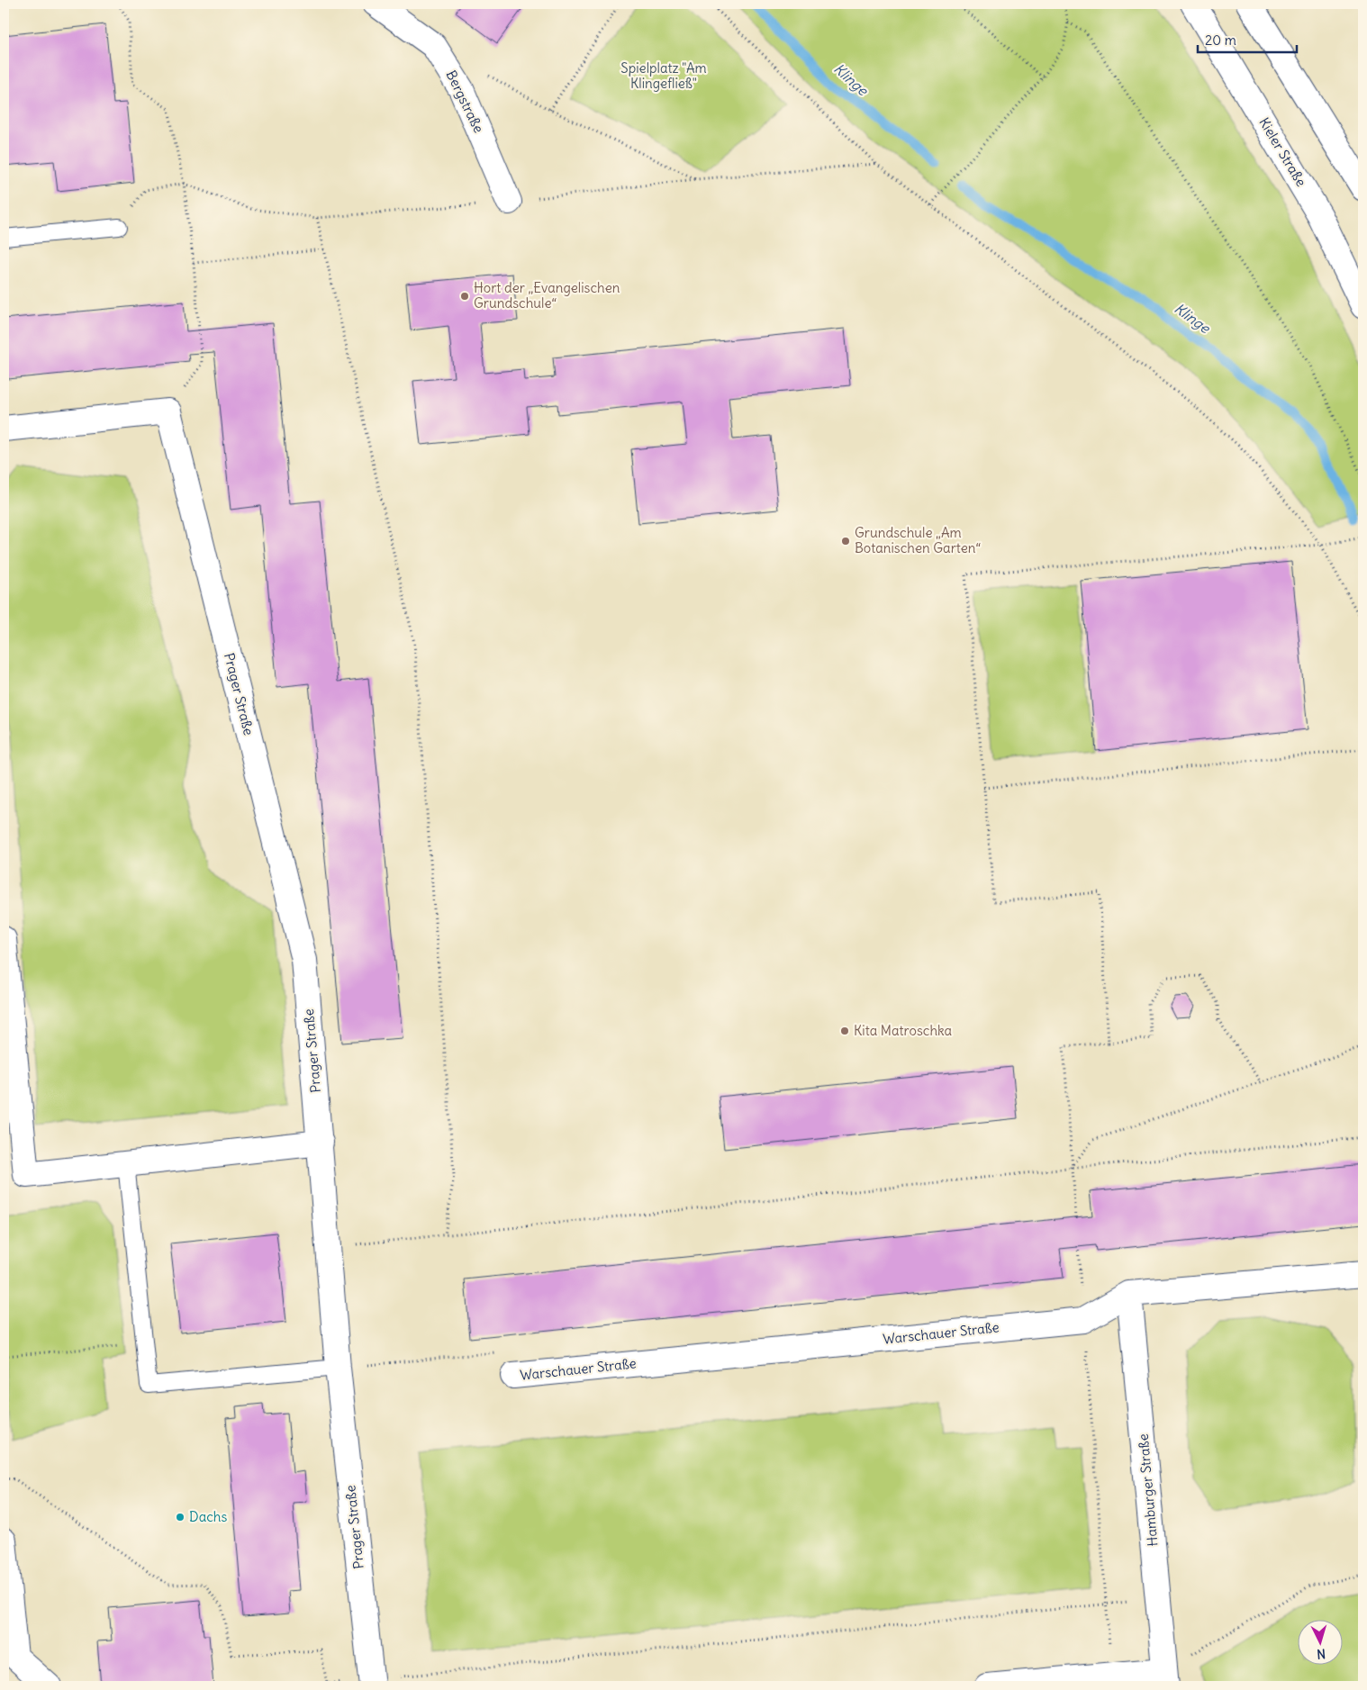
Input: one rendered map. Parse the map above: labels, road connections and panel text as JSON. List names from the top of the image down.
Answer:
{
  "streets": {
    "street": [
      "Bergstraße",
      "Kieler Straße",
      "Prager Straße",
      "Warschauer Straße",
      "Hamburger Straße"
    ]
  },
  "crossings": [
    ["Warschauer Straße", "Hamburger Straße"]
  ],
  "water": ["Klinge"],
  "parks": ["Spielplatz \"Am Klingefließ\""],
  "places": [
    "Hort der „Evangelischen Grundschule“",
    "Grundschule „Am Botanischen Garten“",
    "Kita Matroschka",
    "Dachs"
  ],
  "scale_bar": "20 m",
  "north": "bottom"
}
